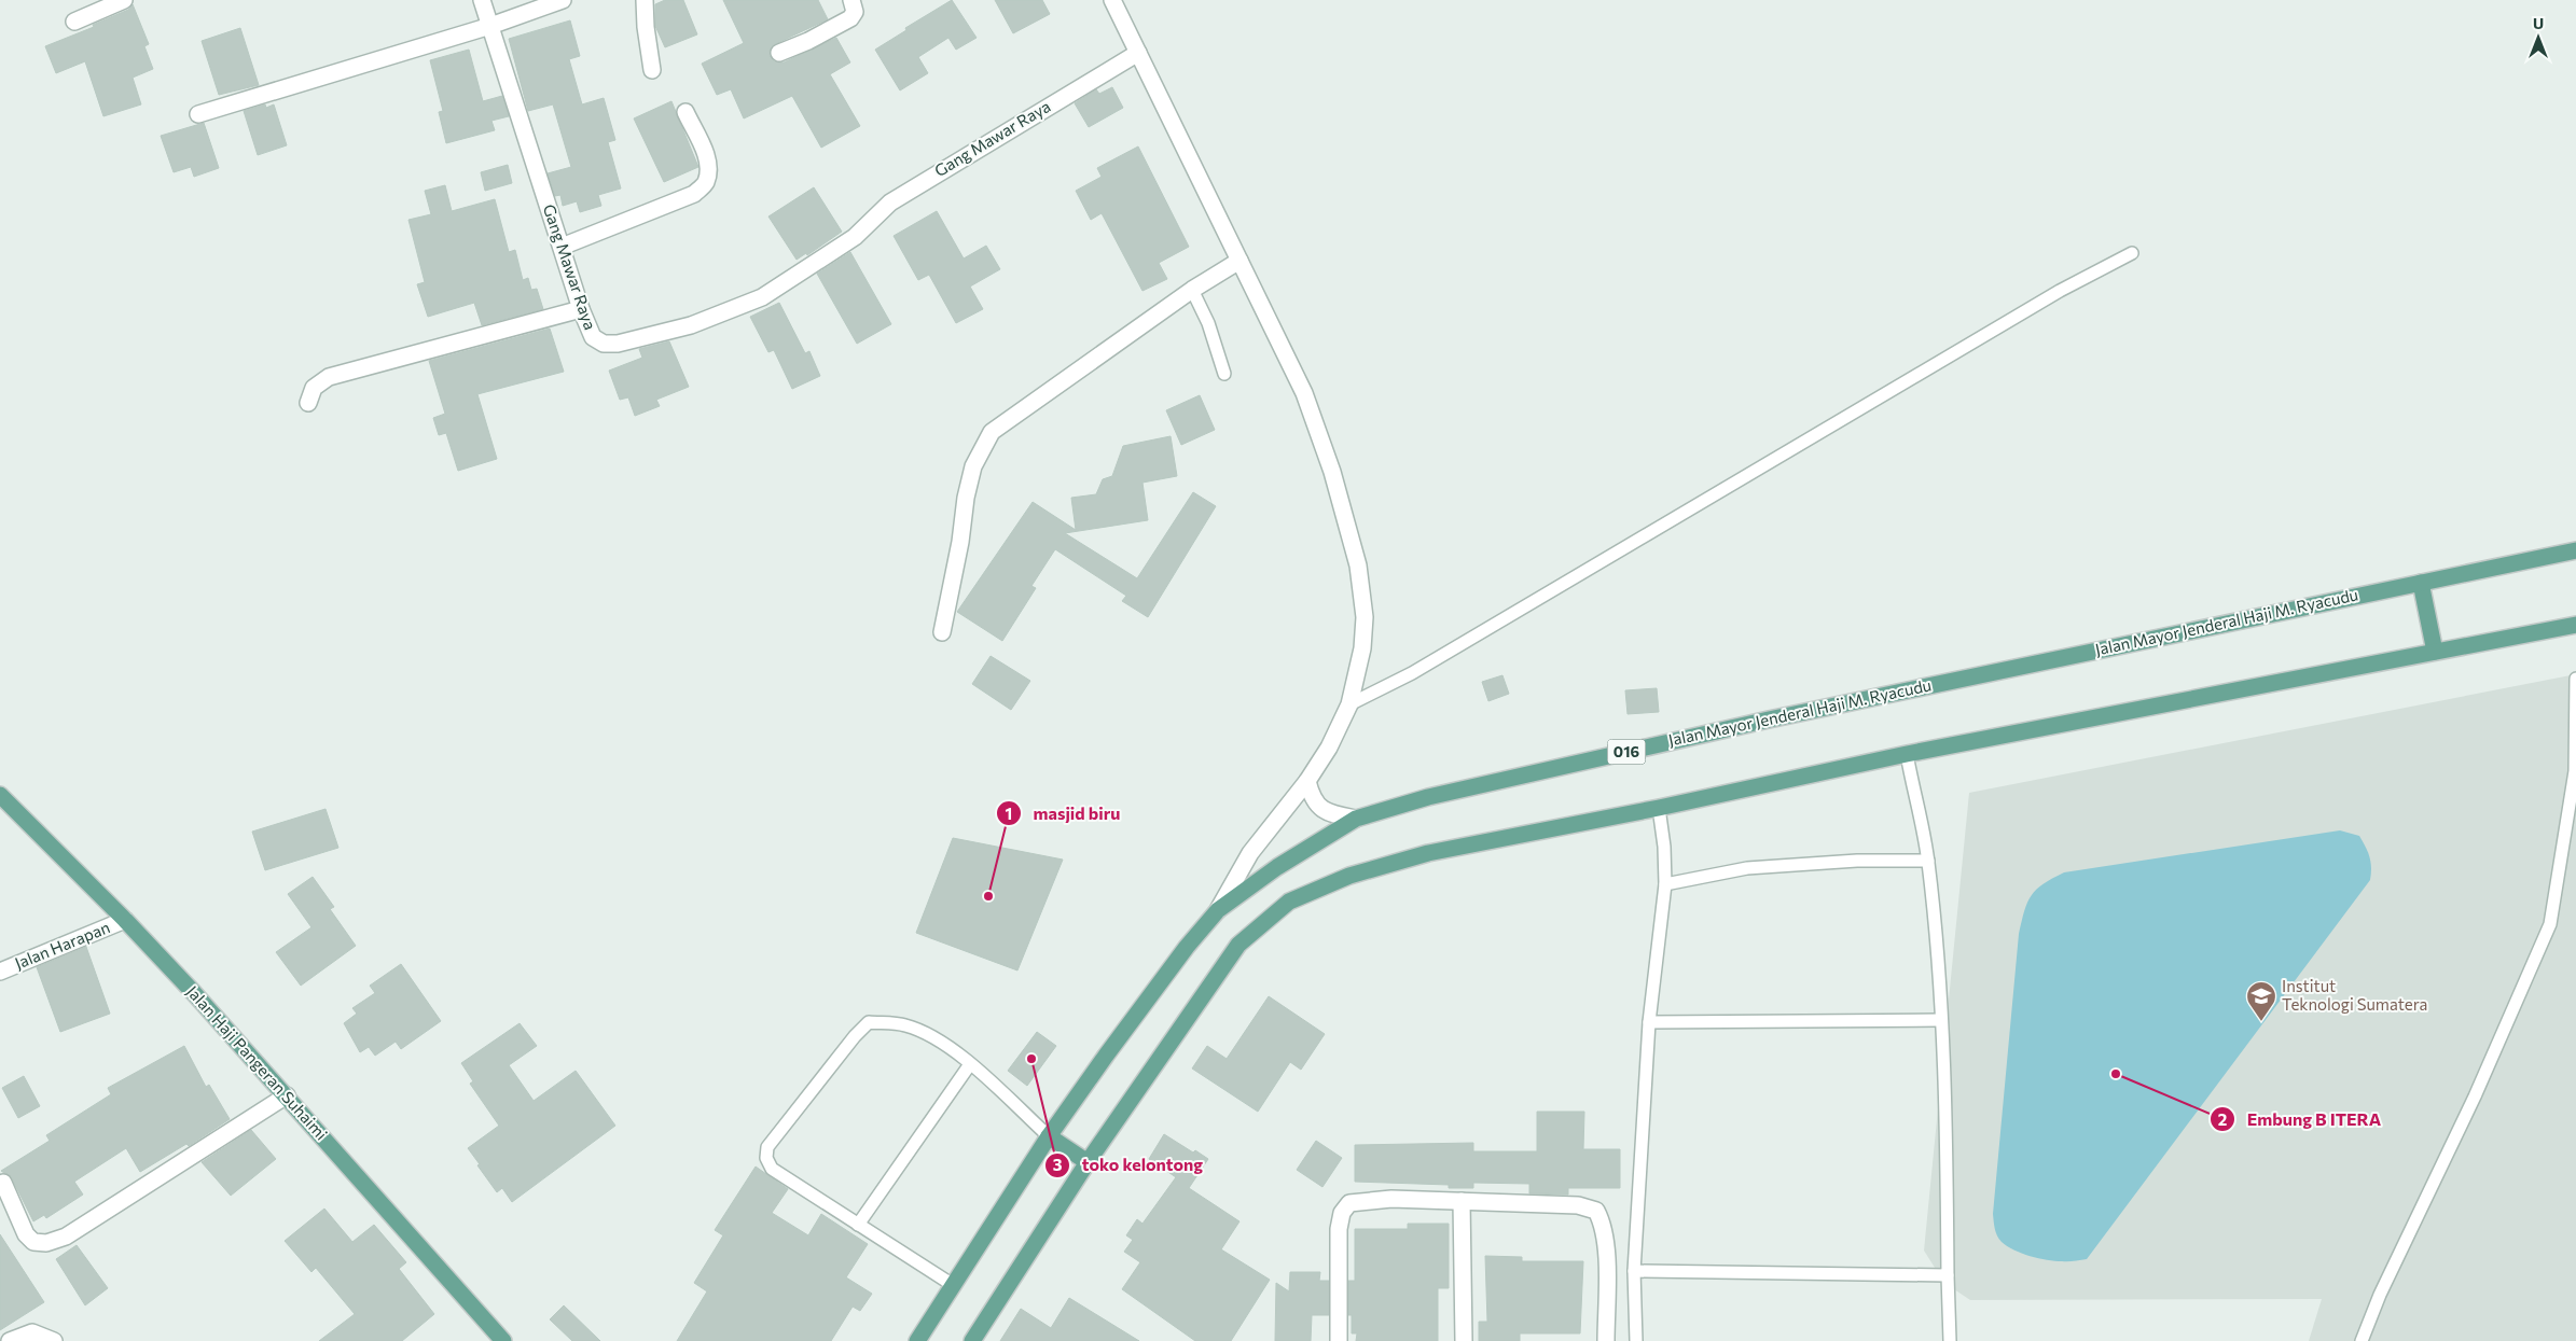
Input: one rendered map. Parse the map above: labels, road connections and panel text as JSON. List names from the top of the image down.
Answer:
{
  "streets": {
    "main road": ["Jalan Mayor Jenderal Haji M. Ryacudu", "016", "Jalan Haji Pangeran Suhaimi"],
    "street": ["Gang Mawar Raya", "Jalan Harapan"]
  },
  "crossings": [
    ["Jalan Harapan", "Jalan Haji Pangeran Suhaimi"]
  ],
  "places": {
    "other": ["masjid biru", "toko kelontong", "Embung B ITERA"],
    "school or university": ["Institut Teknologi Sumatera"]
  },
  "north": "top"
}
